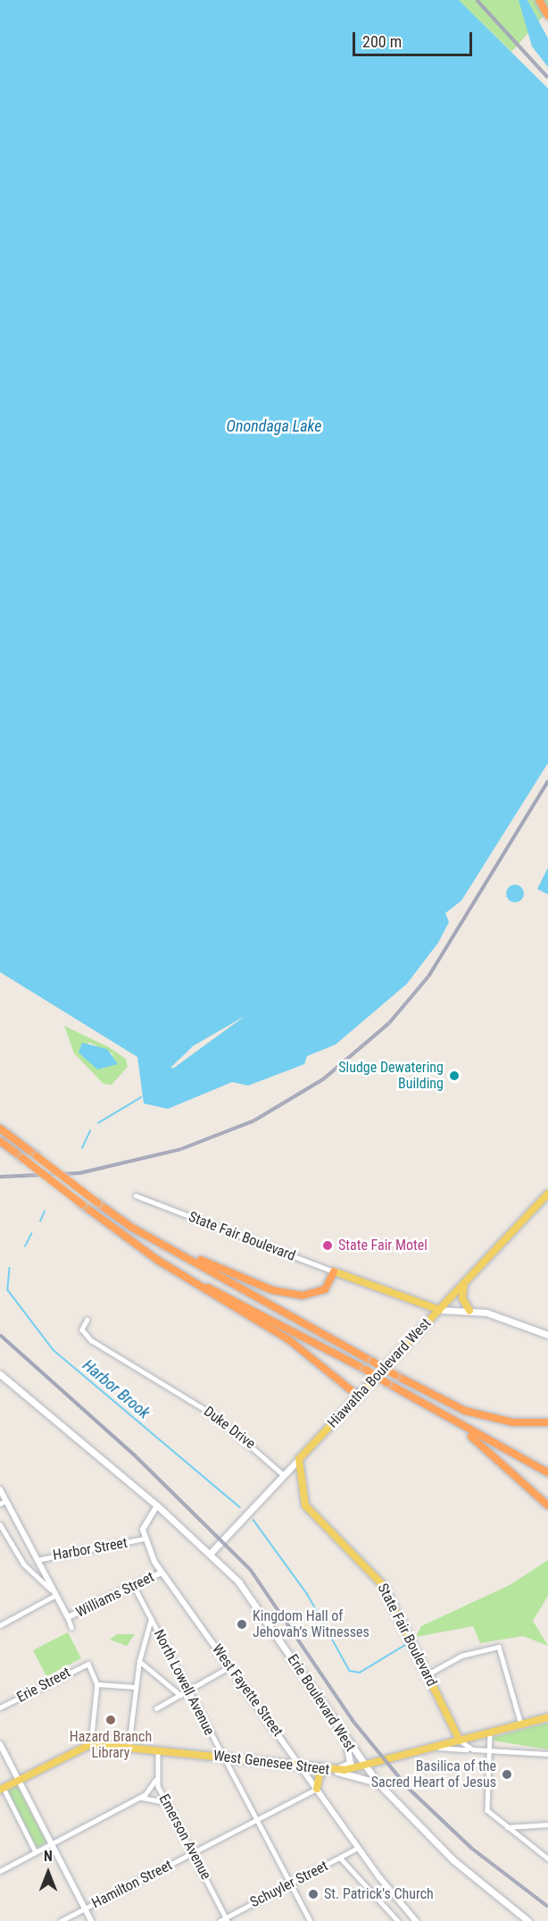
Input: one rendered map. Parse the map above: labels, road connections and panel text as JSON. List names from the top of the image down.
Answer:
{
  "streets": {
    "main road": [
      "State Fair Boulevard",
      "Hiawatha Boulevard West",
      "Erie Boulevard West",
      "West Genesee Street"
    ],
    "street": [
      "Duke Drive",
      "Harbor Street",
      "Williams Street",
      "North Lowell Avenue",
      "Erie Street",
      "West Fayette Street",
      "Emerson Avenue",
      "Hamilton Street",
      "Schuyler Street"
    ]
  },
  "crossings": [
    ["State Fair Boulevard", "Hiawatha Boulevard West"],
    ["State Fair Boulevard", "West Genesee Street"],
    ["Hiawatha Boulevard West", "Duke Drive"],
    ["Hiawatha Boulevard West", "Erie Boulevard West"],
    ["Harbor Street", "West Fayette Street"],
    ["Williams Street", "North Lowell Avenue"],
    ["Williams Street", "West Fayette Street"],
    ["North Lowell Avenue", "West Genesee Street"],
    ["North Lowell Avenue", "Hamilton Street"],
    ["North Lowell Avenue", "Schuyler Street"],
    ["West Fayette Street", "West Genesee Street"],
    ["West Fayette Street", "Hamilton Street"],
    ["West Fayette Street", "Schuyler Street"],
    ["Erie Boulevard West", "West Genesee Street"],
    ["West Genesee Street", "Emerson Avenue"],
    ["Emerson Avenue", "Hamilton Street"],
    ["Emerson Avenue", "Schuyler Street"]
  ],
  "water": ["Onondaga Lake", "Harbor Brook"],
  "places": [
    "Sludge Dewatering Building",
    "State Fair Motel",
    "Kingdom Hall of Jehovah’s Witnesses",
    "Hazard Branch Library",
    "Basilica of the Sacred Heart of Jesus",
    "St. Patrick's Church"
  ],
  "scale_bar": "200 m",
  "north": "top"
}
